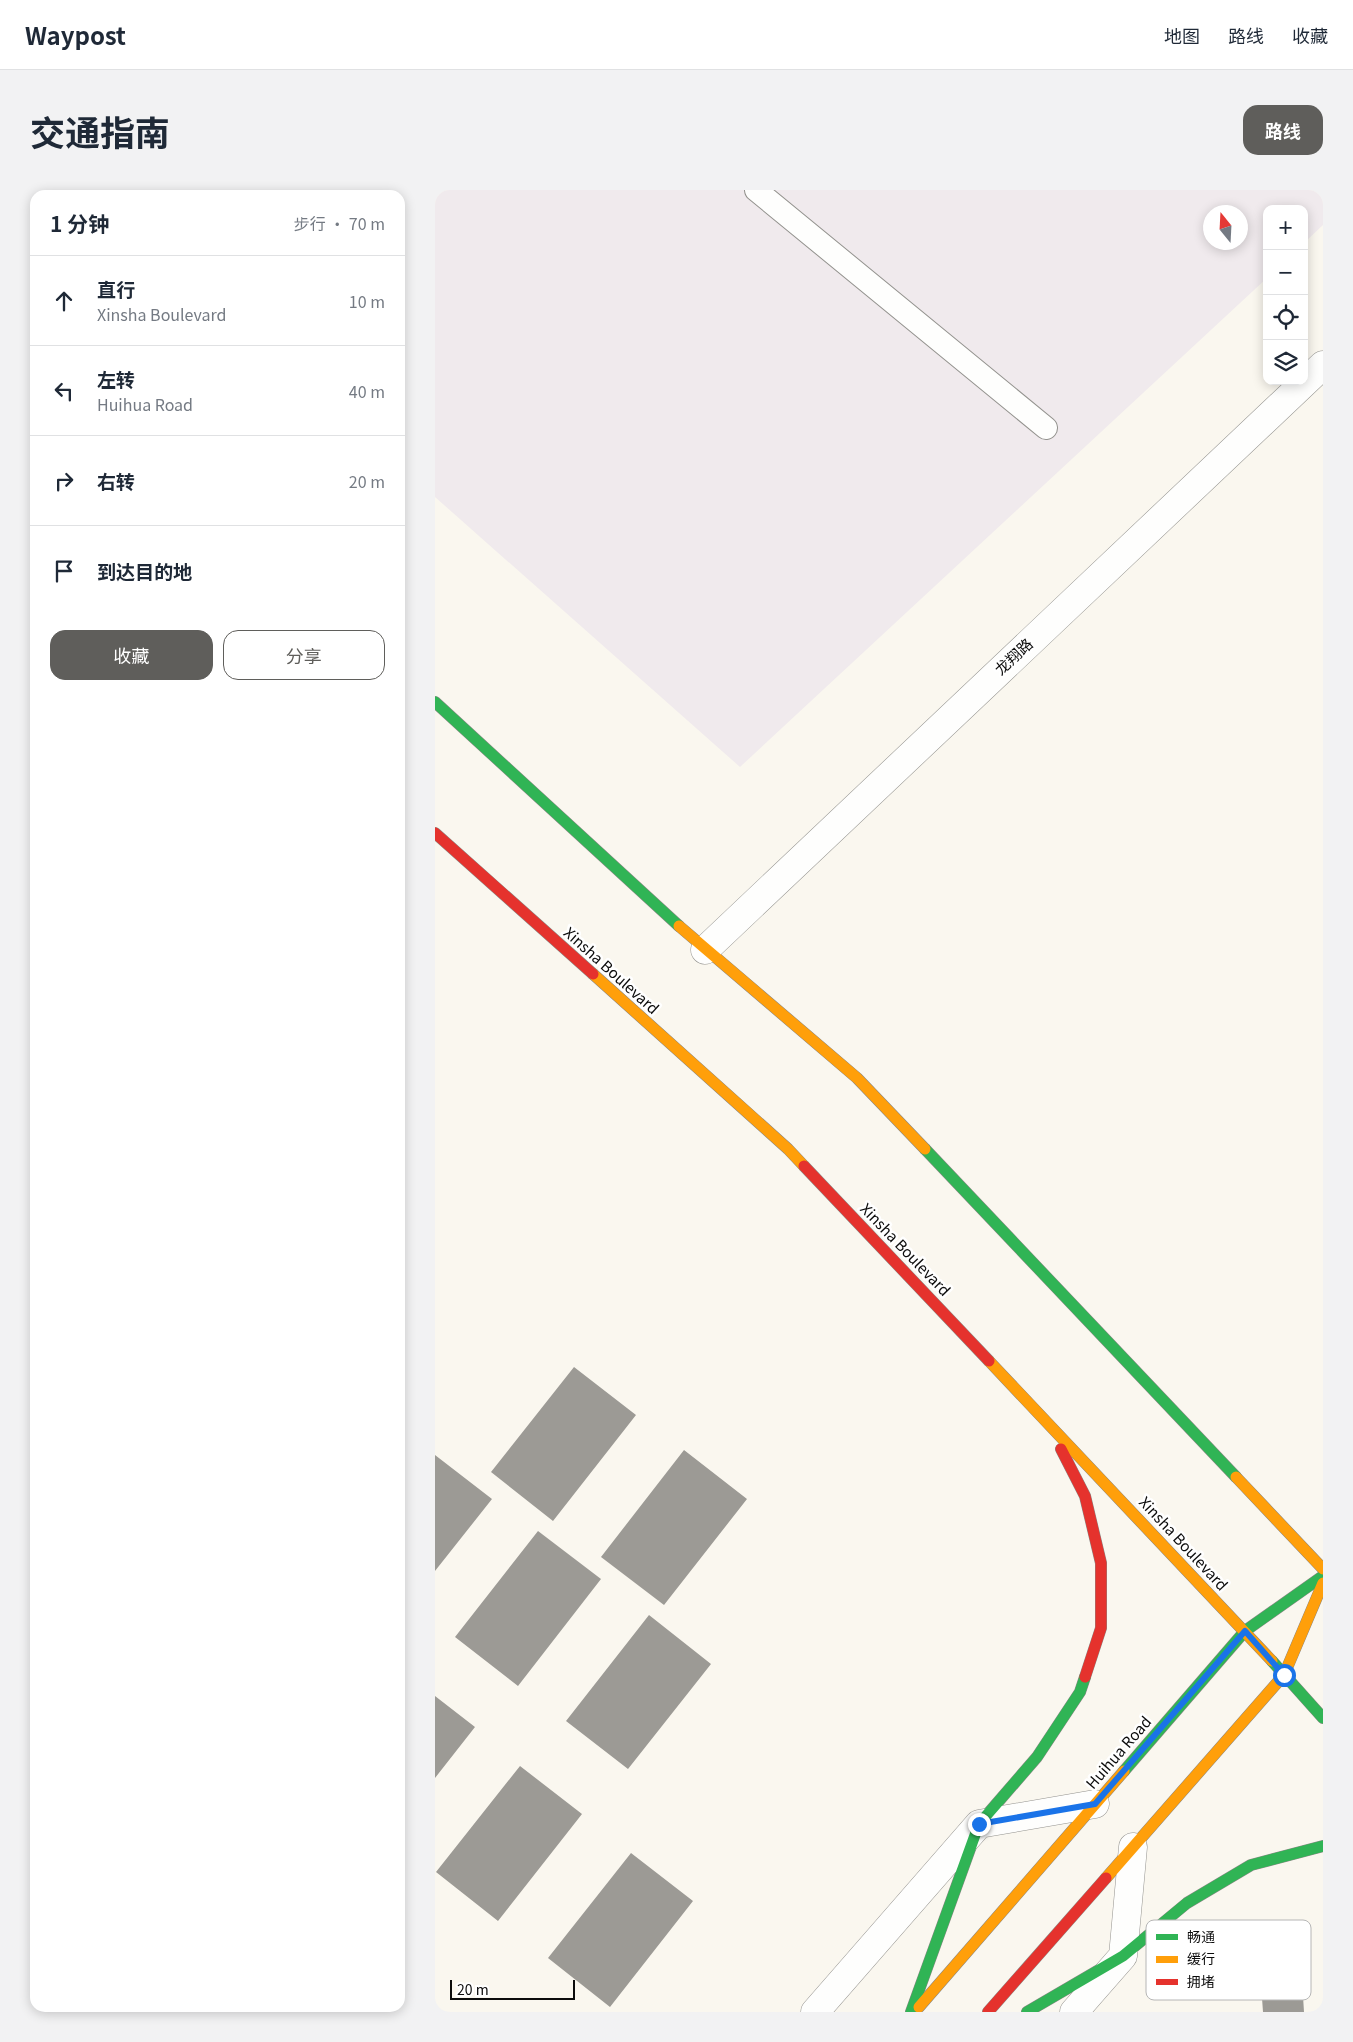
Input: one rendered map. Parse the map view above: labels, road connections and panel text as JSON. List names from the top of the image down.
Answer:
{
  "streets": {
    "main road": ["Xinsha Boulevard", "Huihua Road"],
    "street": ["龙翔路"]
  },
  "crossings": [
    ["Xinsha Boulevard", "Huihua Road"]
  ],
  "legend": ["畅通", "缓行", "拥堵"],
  "scale_bar": "20 m",
  "north": "top",
  "page": {
    "header": "Waypost",
    "nav": ["地图", "路线", "收藏"],
    "title": "交通指南",
    "buttons": [
      "路线",
      ["收藏", "分享"]
    ],
    "heading": ["1 分钟", "步行 · 70 m"],
    "map_buttons": ["+", "−"],
    "list": [
      ["直行", "Xinsha Boulevard", "10 m"],
      ["左转", "Huihua Road", "40 m"],
      ["右转", "20 m"],
      "到达目的地"
    ],
    "scale": "20 m"
  }
}
